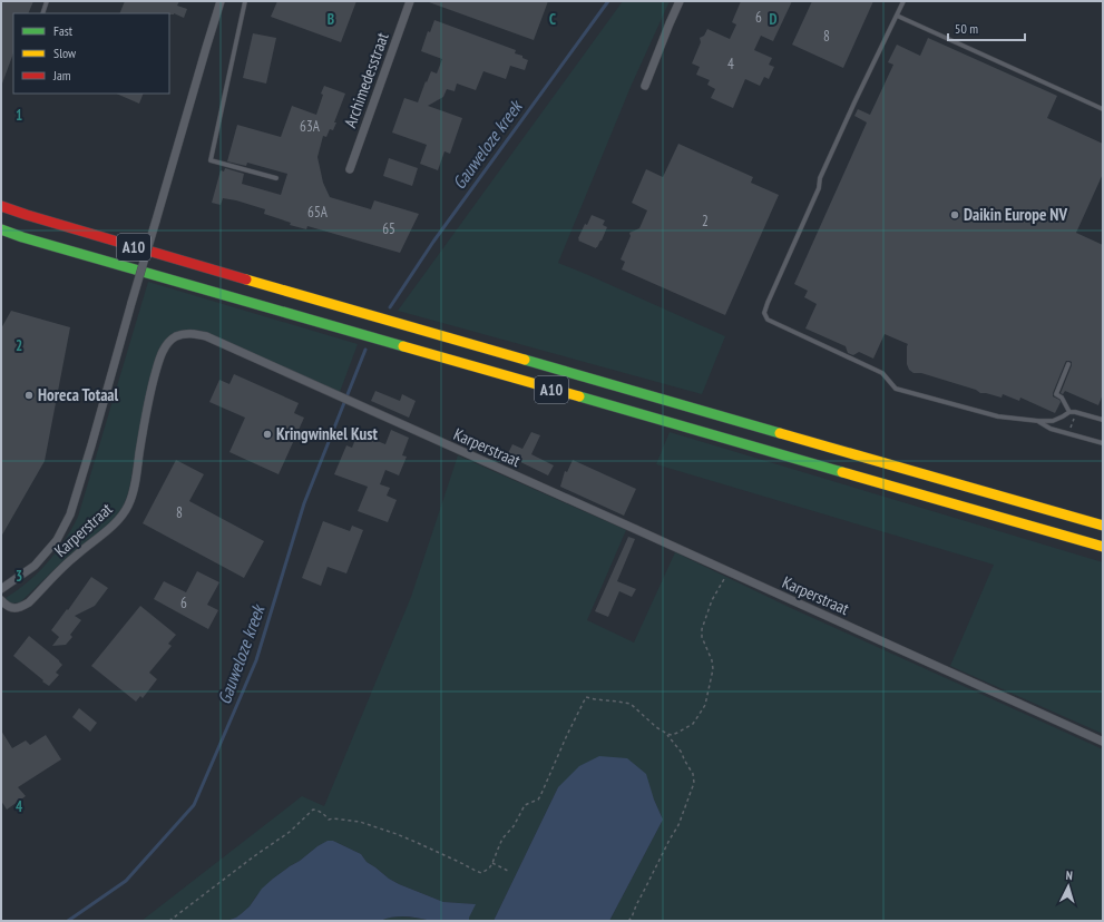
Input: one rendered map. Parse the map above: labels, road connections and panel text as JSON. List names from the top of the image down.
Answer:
{
  "streets": {
    "highway": ["A10"],
    "street": ["Archimedesstraat", "Karperstraat"]
  },
  "water": ["Gauweloze kreek"],
  "places": ["Daikin Europe NV", "Horeca Totaal", "Kringwinkel Kust"],
  "house_numbers": [
    "6",
    "8",
    "4",
    "63A",
    "65A",
    "2",
    "65",
    "8",
    "6"
  ],
  "legend": ["Fast", "Slow", "Jam"],
  "scale_bar": "50 m",
  "north": "top",
  "grid": {
    "columns": ["B", "C", "D"],
    "rows": [
      "1",
      "2",
      "3",
      "4"
    ]
  }
}
